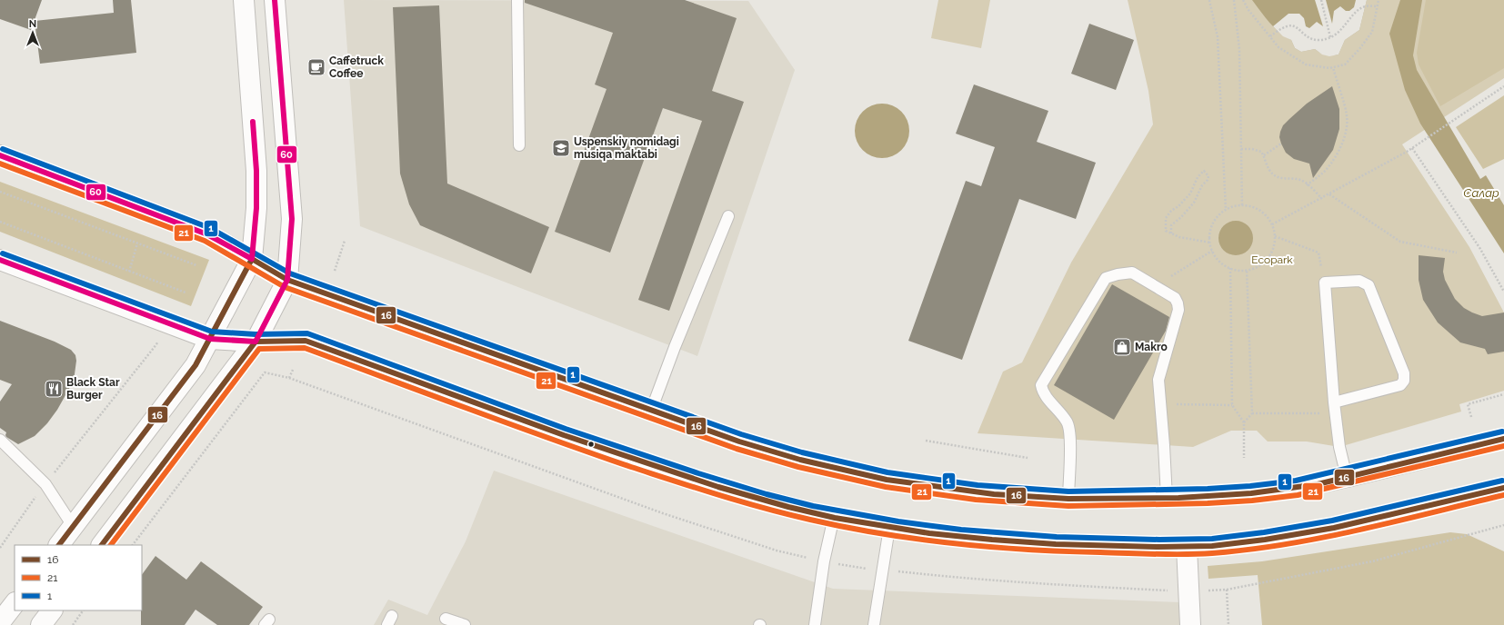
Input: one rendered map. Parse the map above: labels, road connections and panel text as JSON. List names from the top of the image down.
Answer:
{
  "water": ["Салар"],
  "parks": ["Ecopark"],
  "places": {
    "cafe": ["Caffetruck Coffee"],
    "school or university": ["Uspenskiy nomidagi musiqa maktabi"],
    "shop": ["Makro"],
    "restaurant": ["Black Star Burger"]
  },
  "lines": [
    "transit line 60",
    "transit line 1",
    "transit line 21",
    "transit line 16"
  ],
  "legend": ["16", "21", "1"],
  "north": "top"
}
